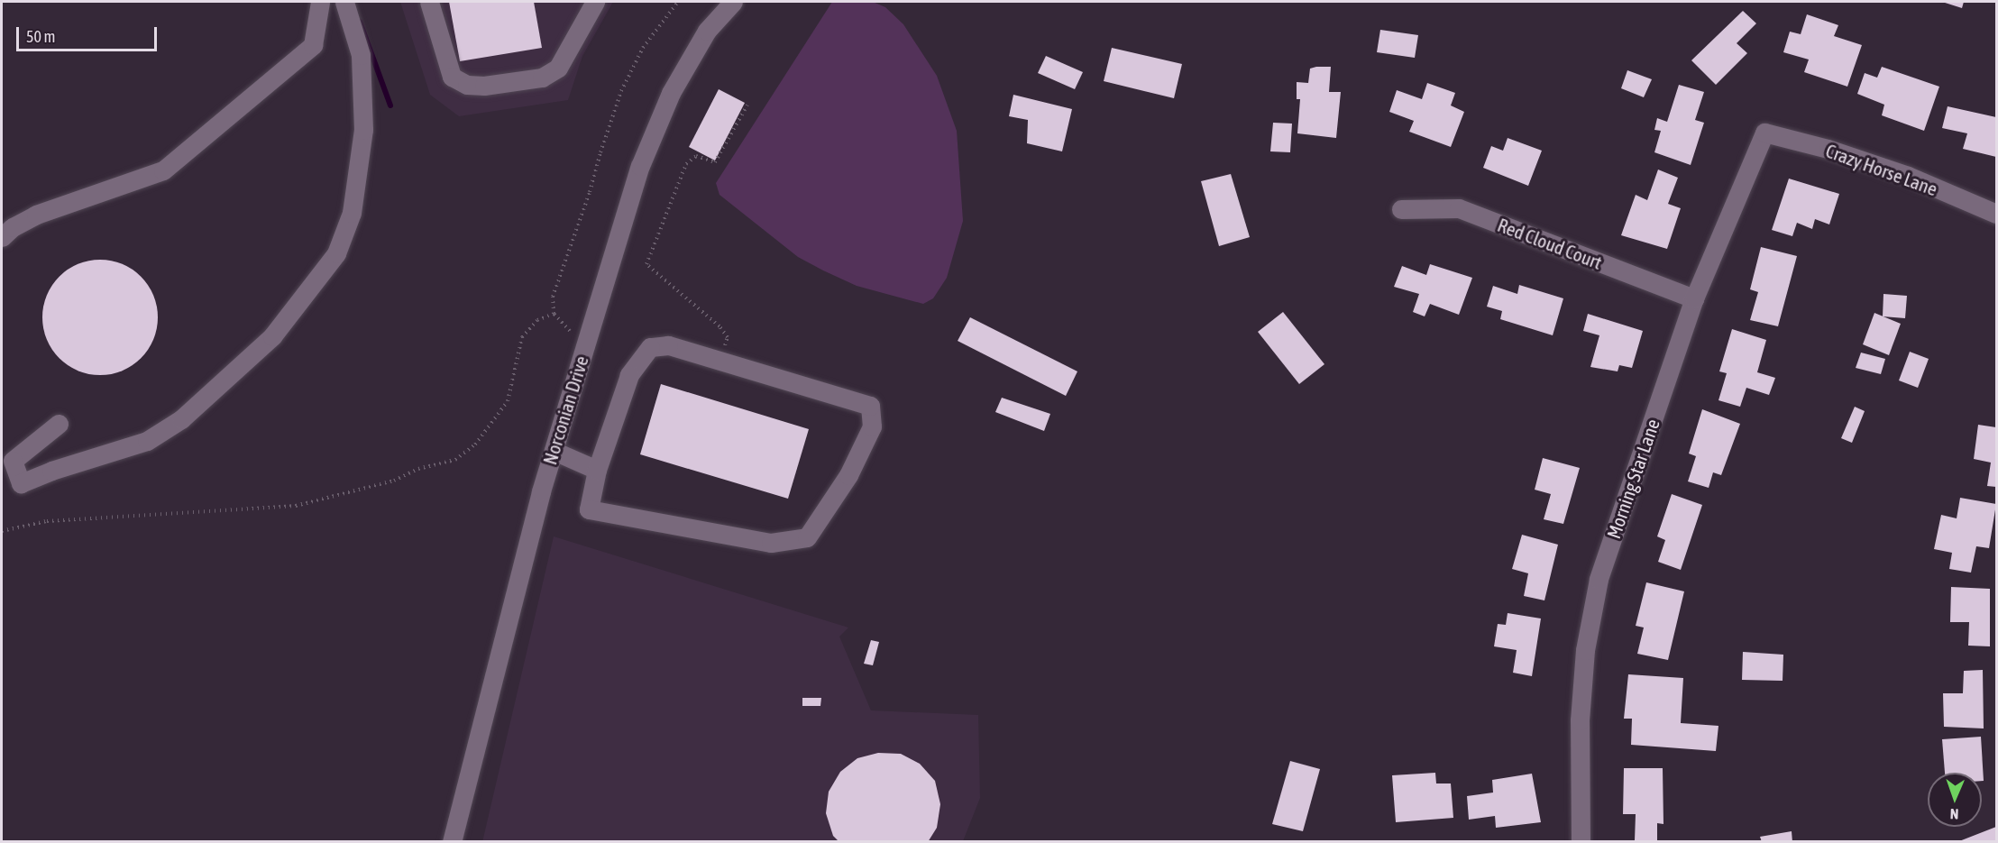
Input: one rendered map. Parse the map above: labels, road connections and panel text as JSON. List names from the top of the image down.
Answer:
{
  "streets": {
    "street": [
      "Crazy Horse Lane",
      "Red Cloud Court",
      "Norconian Drive",
      "Morning Star Lane"
    ]
  },
  "crossings": [
    ["Crazy Horse Lane", "Morning Star Lane"],
    ["Red Cloud Court", "Morning Star Lane"]
  ],
  "scale_bar": "50 m",
  "north": "bottom"
}
